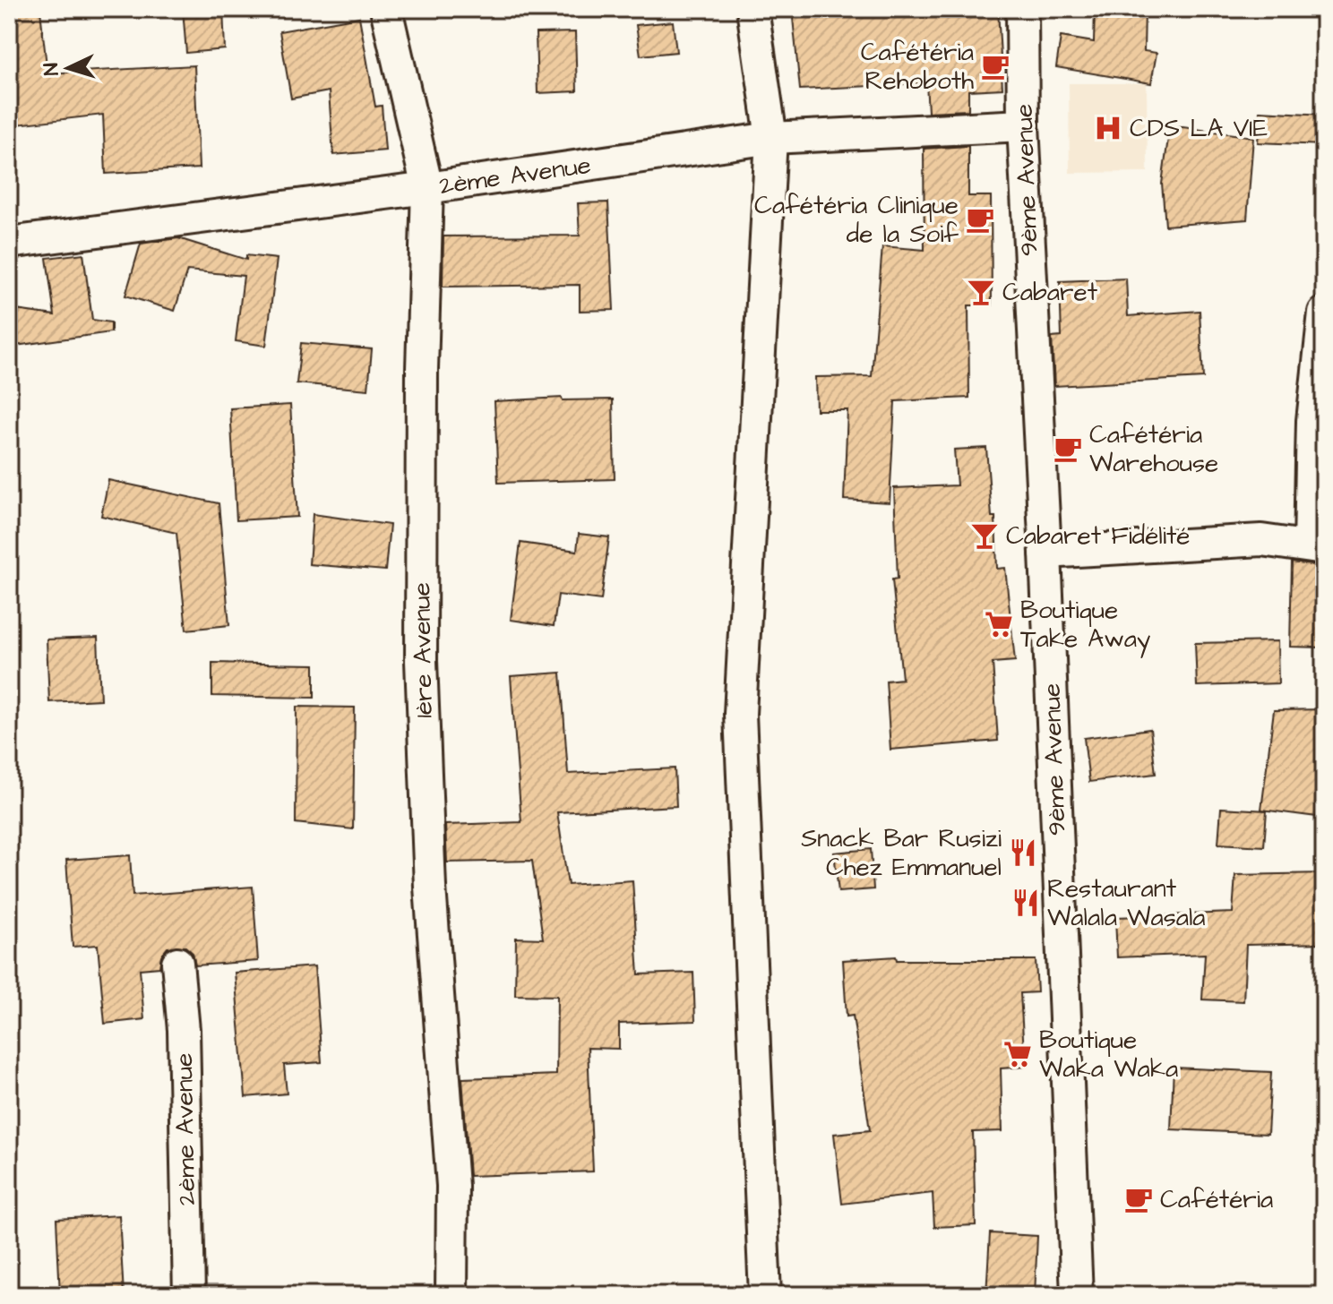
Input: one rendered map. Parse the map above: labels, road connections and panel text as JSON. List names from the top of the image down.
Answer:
{
  "streets": {
    "street": ["2ème Avenue", "9ème Avenue", "1ère Avenue"]
  },
  "crossings": [
    ["2ème Avenue", "9ème Avenue"],
    ["2ème Avenue", "1ère Avenue"]
  ],
  "places": {
    "cafe": [
      "Cafétéria Rehoboth",
      "Cafétéria Clinique de la Soif",
      "Cafétéria Warehouse",
      "Cafétéria"
    ],
    "hospital": ["CDS LA VIE"],
    "bar": ["Cabaret", "Cabaret Fidélité"],
    "supermarket": ["Boutique Take Away", "Boutique Waka Waka"],
    "restaurant": ["Snack Bar Rusizi Chez Emmanuel", "Restaurant Walala Wasala"]
  },
  "north": "left"
}
